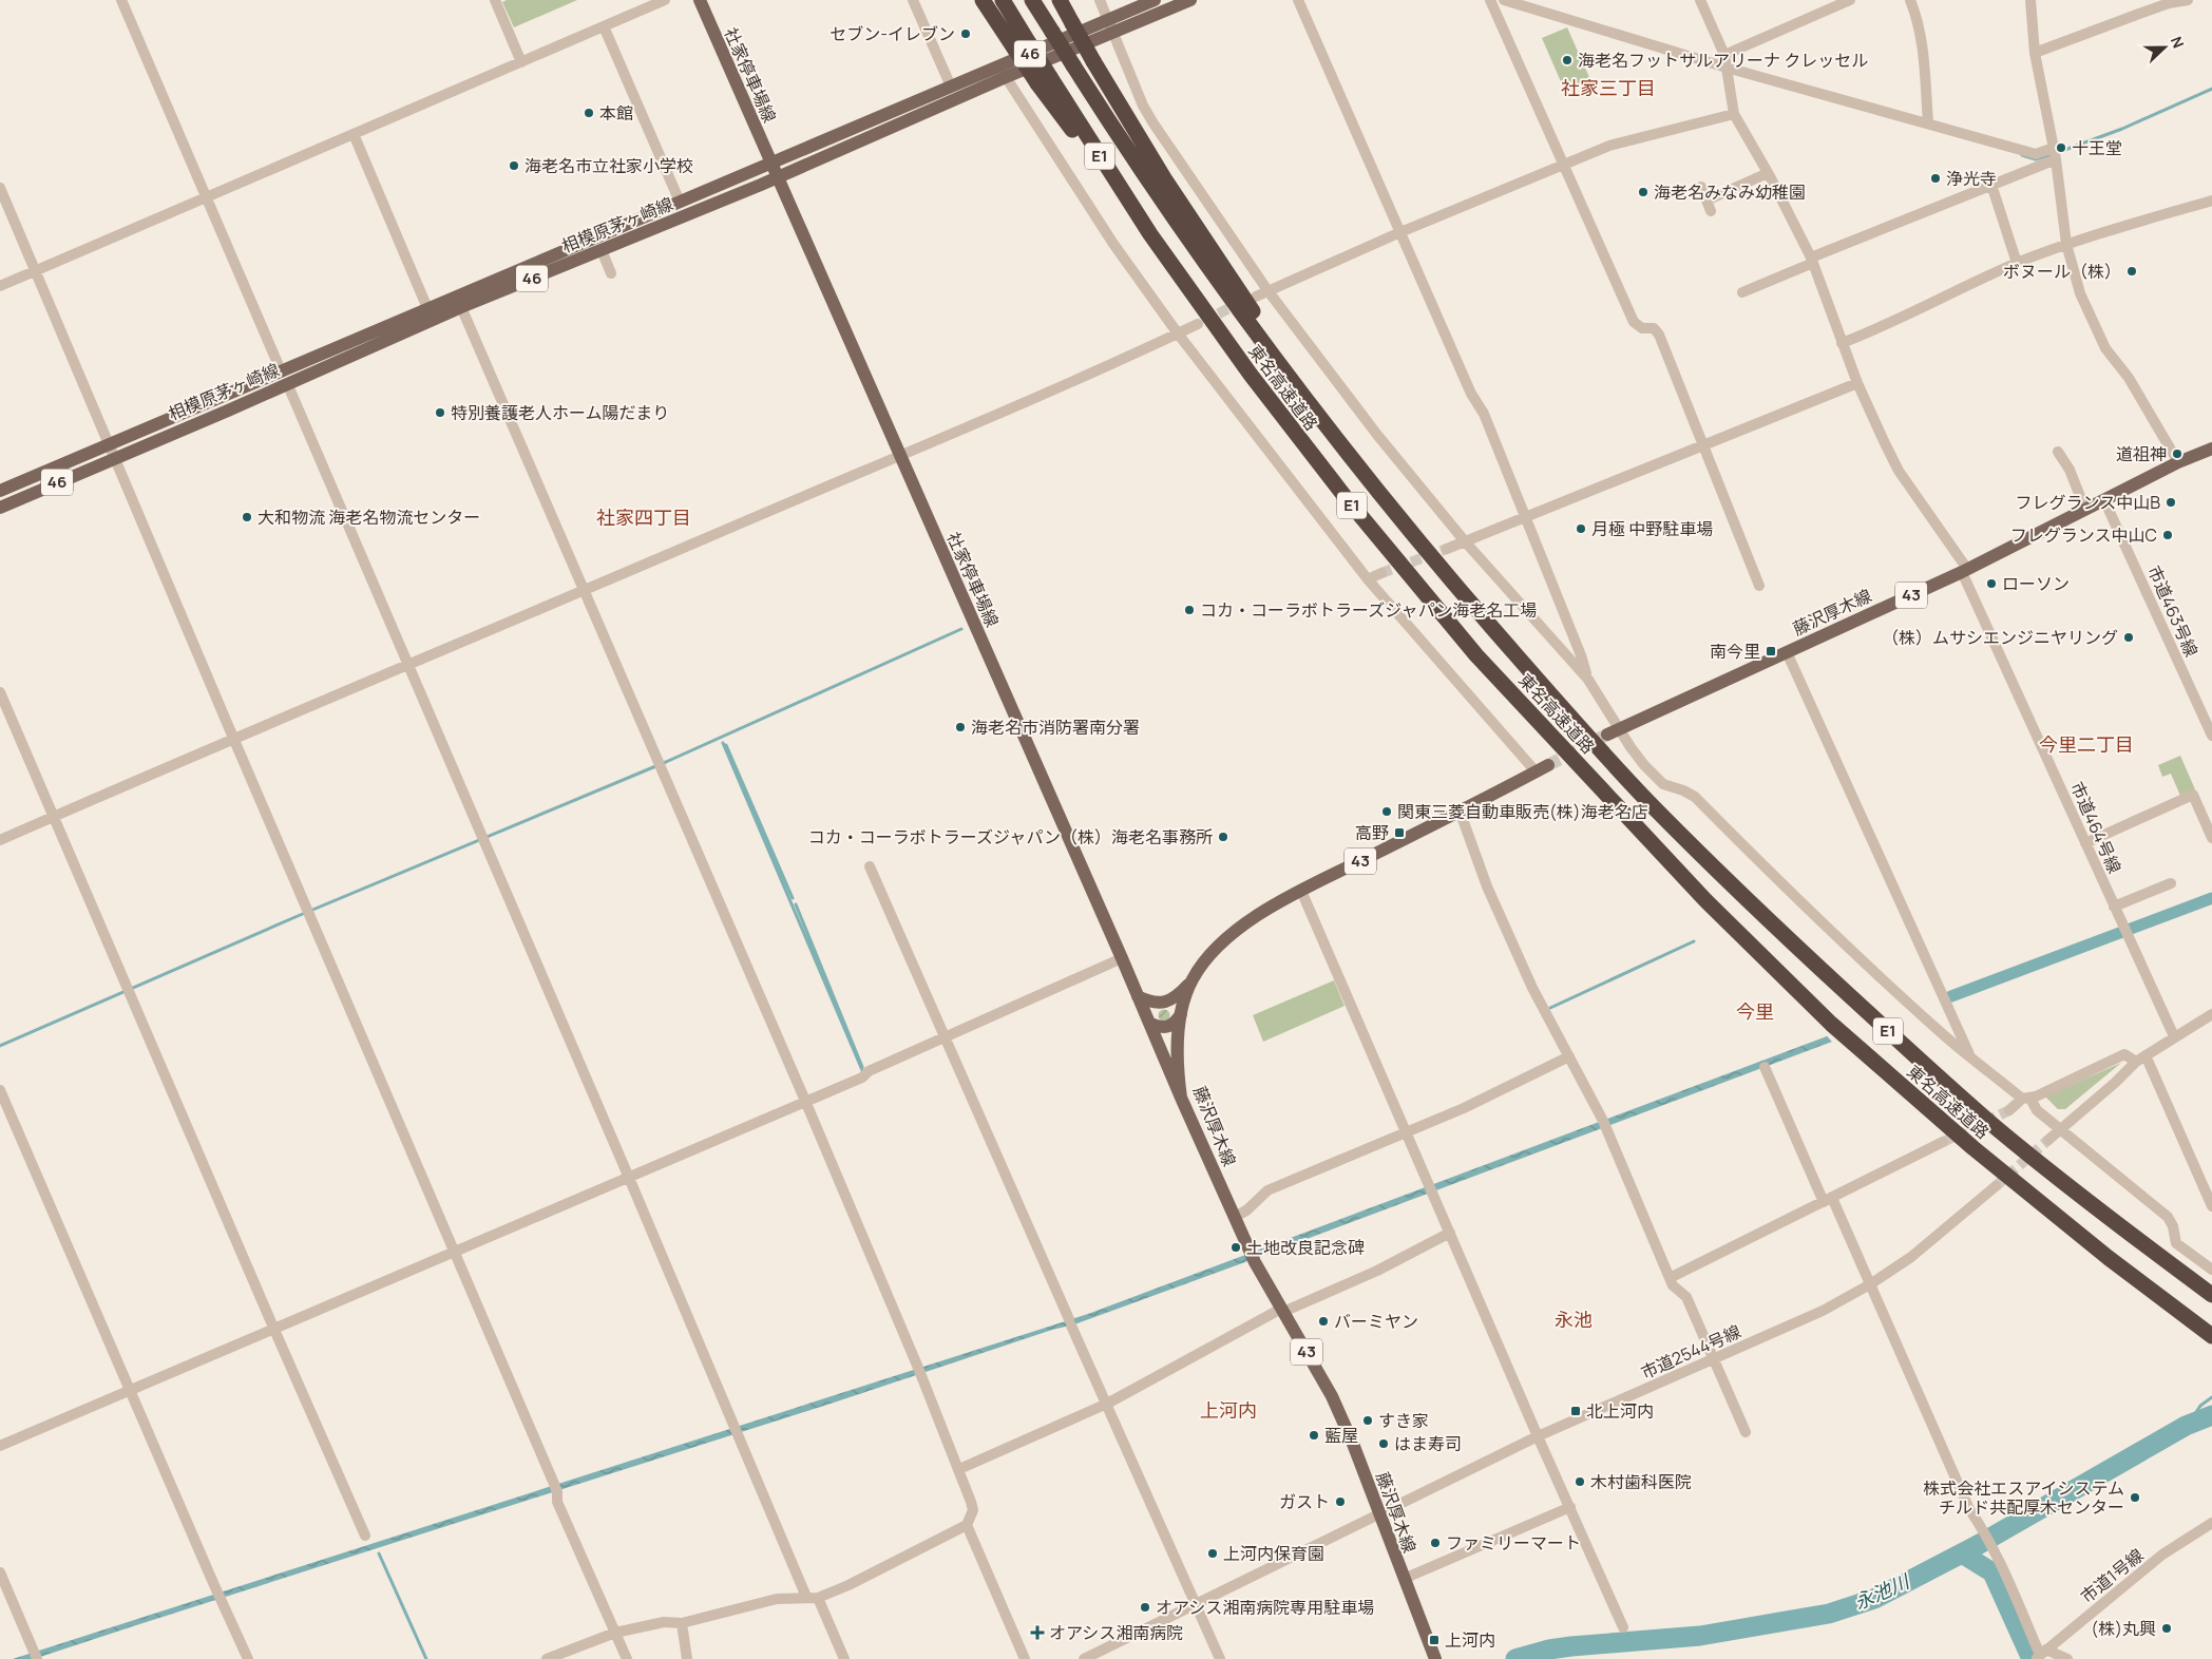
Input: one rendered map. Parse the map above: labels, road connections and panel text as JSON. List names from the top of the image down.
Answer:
{
  "streets": {
    "highway": ["E1", "東名高速道路"],
    "main road": [
      "46",
      "社家停車場線",
      "相模原茅ヶ崎線",
      "43",
      "藤沢厚木線"
    ],
    "street": [
      "市道463号線",
      "市道464号線",
      "市道2544号線",
      "市道1号線"
    ]
  },
  "crossings": [
    ["社家停車場線", "相模原茅ヶ崎線"],
    ["社家停車場線", "藤沢厚木線"],
    ["市道463号線", "藤沢厚木線"],
    ["藤沢厚木線", "市道464号線"],
    ["藤沢厚木線", "市道2544号線"]
  ],
  "districts": [
    "社家三丁目",
    "社家四丁目",
    "今里二丁目",
    "今里",
    "永池",
    "上河内"
  ],
  "water": ["永池川"],
  "places": {
    "other": [
      "セブン-イレブン",
      "海老名フットサルアリーナ クレッセル",
      "本館",
      "十王堂",
      "海老名市立社家小学校",
      "浄光寺",
      "海老名みなみ幼稚園",
      "ボヌール（株）",
      "特別養護老人ホーム陽だまり",
      "道祖神",
      "フレグランス中山B",
      "大和物流 海老名物流センター",
      "月極 中野駐車場",
      "フレグランス中山C",
      "ローソン",
      "コカ・コーラボトラーズジャパン海老名工場",
      "（株）ムサシエンジニヤリング",
      "海老名市消防署南分署",
      "関東三菱自動車販売(株)海老名店",
      "コカ・コーラボトラーズジャパン（株）海老名事務所",
      "土地改良記念碑",
      "バーミヤン",
      "すき家",
      "藍屋",
      "はま寿司",
      "木村歯科医院",
      "株式会社エスアイシステム チルド共配厚木センター",
      "ガスト",
      "ファミリーマート",
      "上河内保育園",
      "オアシス湘南病院専用駐車場",
      "(株)丸興"
    ],
    "transit": [
      "南今里",
      "高野",
      "北上河内",
      "上河内"
    ],
    "health": ["オアシス湘南病院"]
  },
  "north": "right"
}
